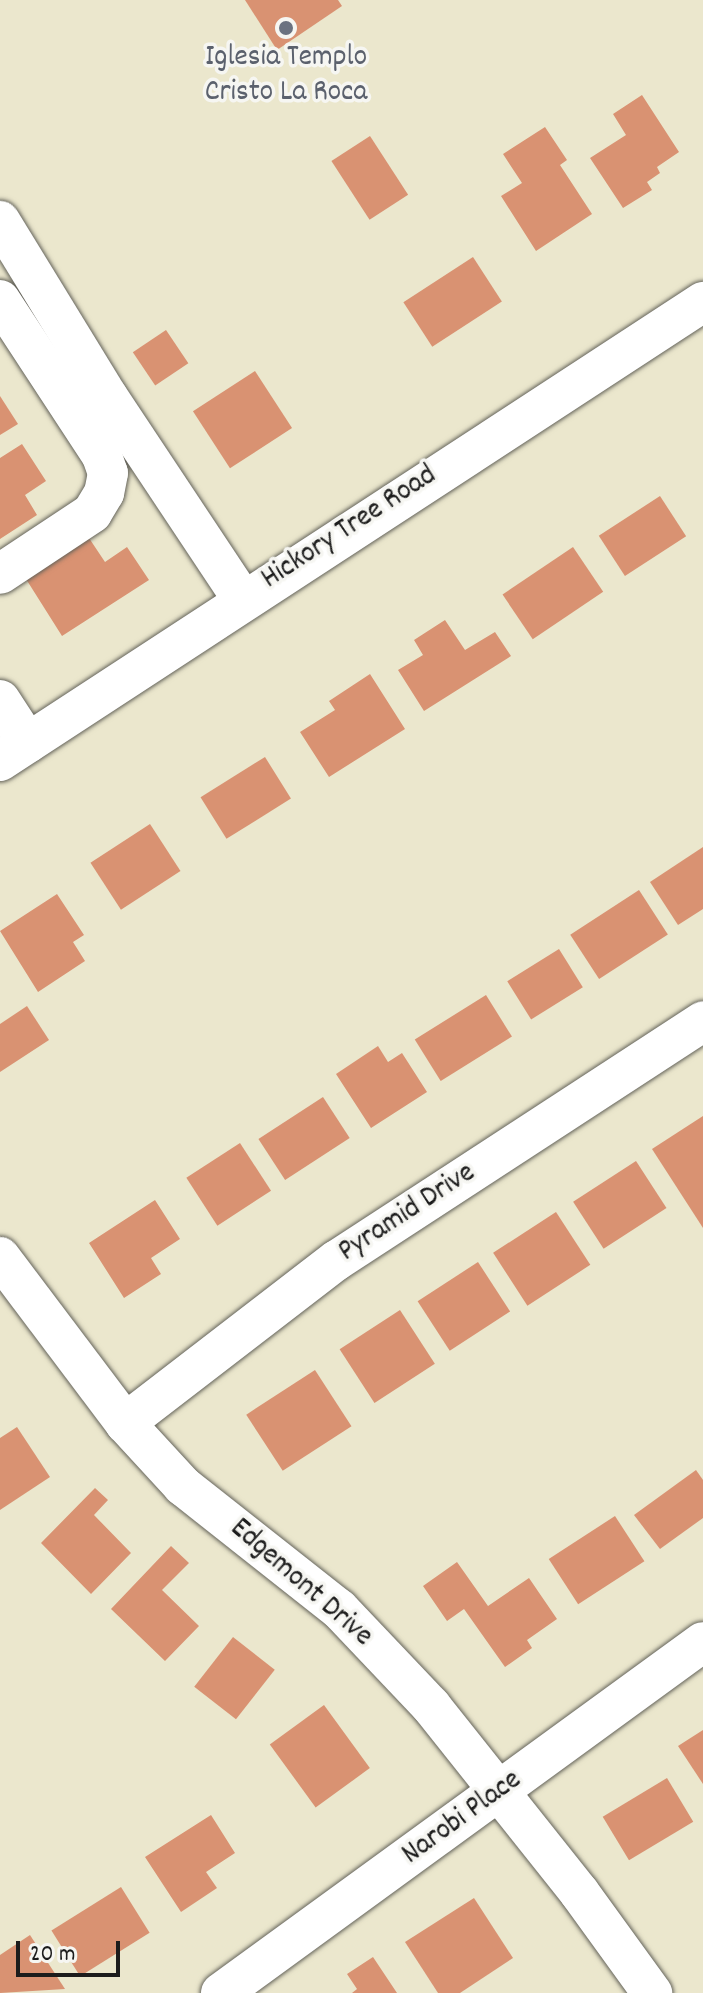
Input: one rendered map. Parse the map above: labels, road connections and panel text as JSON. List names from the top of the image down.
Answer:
{
  "streets": {
    "street": [
      "Hickory Tree Road",
      "Pyramid Drive",
      "Edgemont Drive",
      "Narobi Place"
    ]
  },
  "crossings": [
    ["Pyramid Drive", "Edgemont Drive"],
    ["Edgemont Drive", "Narobi Place"]
  ],
  "places": ["Iglesia Templo Cristo La Roca"],
  "scale_bar": "20 m"
}
